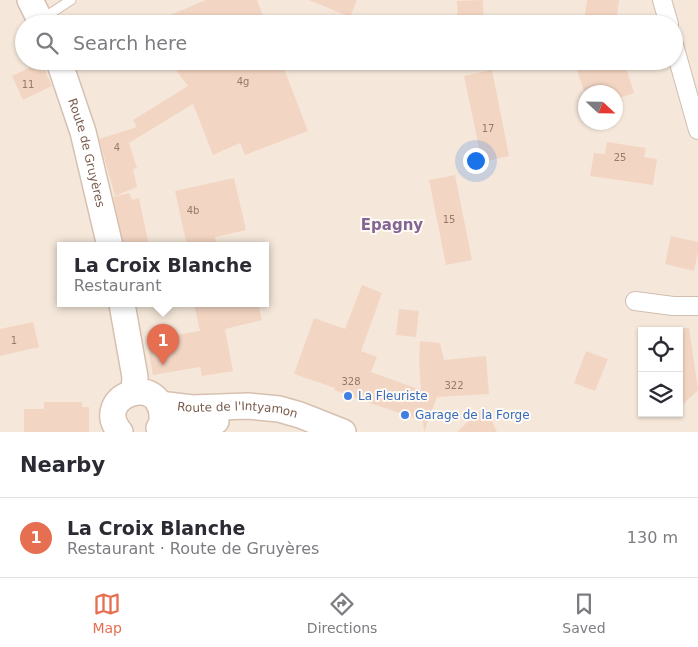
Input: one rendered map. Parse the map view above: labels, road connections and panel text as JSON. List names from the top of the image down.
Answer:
{
  "streets": {
    "main road": ["Route de Gruyères", "Route de l'Intyamon"]
  },
  "districts": ["Epagny"],
  "places": ["La Fleuriste", "Garage de la Forge"],
  "house_numbers": [
    "4g",
    "11",
    "17",
    "4",
    "25",
    "4b",
    "15",
    "1",
    "328",
    "322"
  ],
  "north": "right",
  "page": {
    "search": "Search here",
    "popup": ["La Croix Blanche", "Restaurant"],
    "pins": "1",
    "heading": "Nearby",
    "list": [
      {
        "mark": "1",
        "name": "La Croix Blanche",
        "note": "Restaurant · Route de Gruyères",
        "value": "130 m"
      }
    ],
    "nav": ["Map", "Directions", "Saved"]
  }
}
